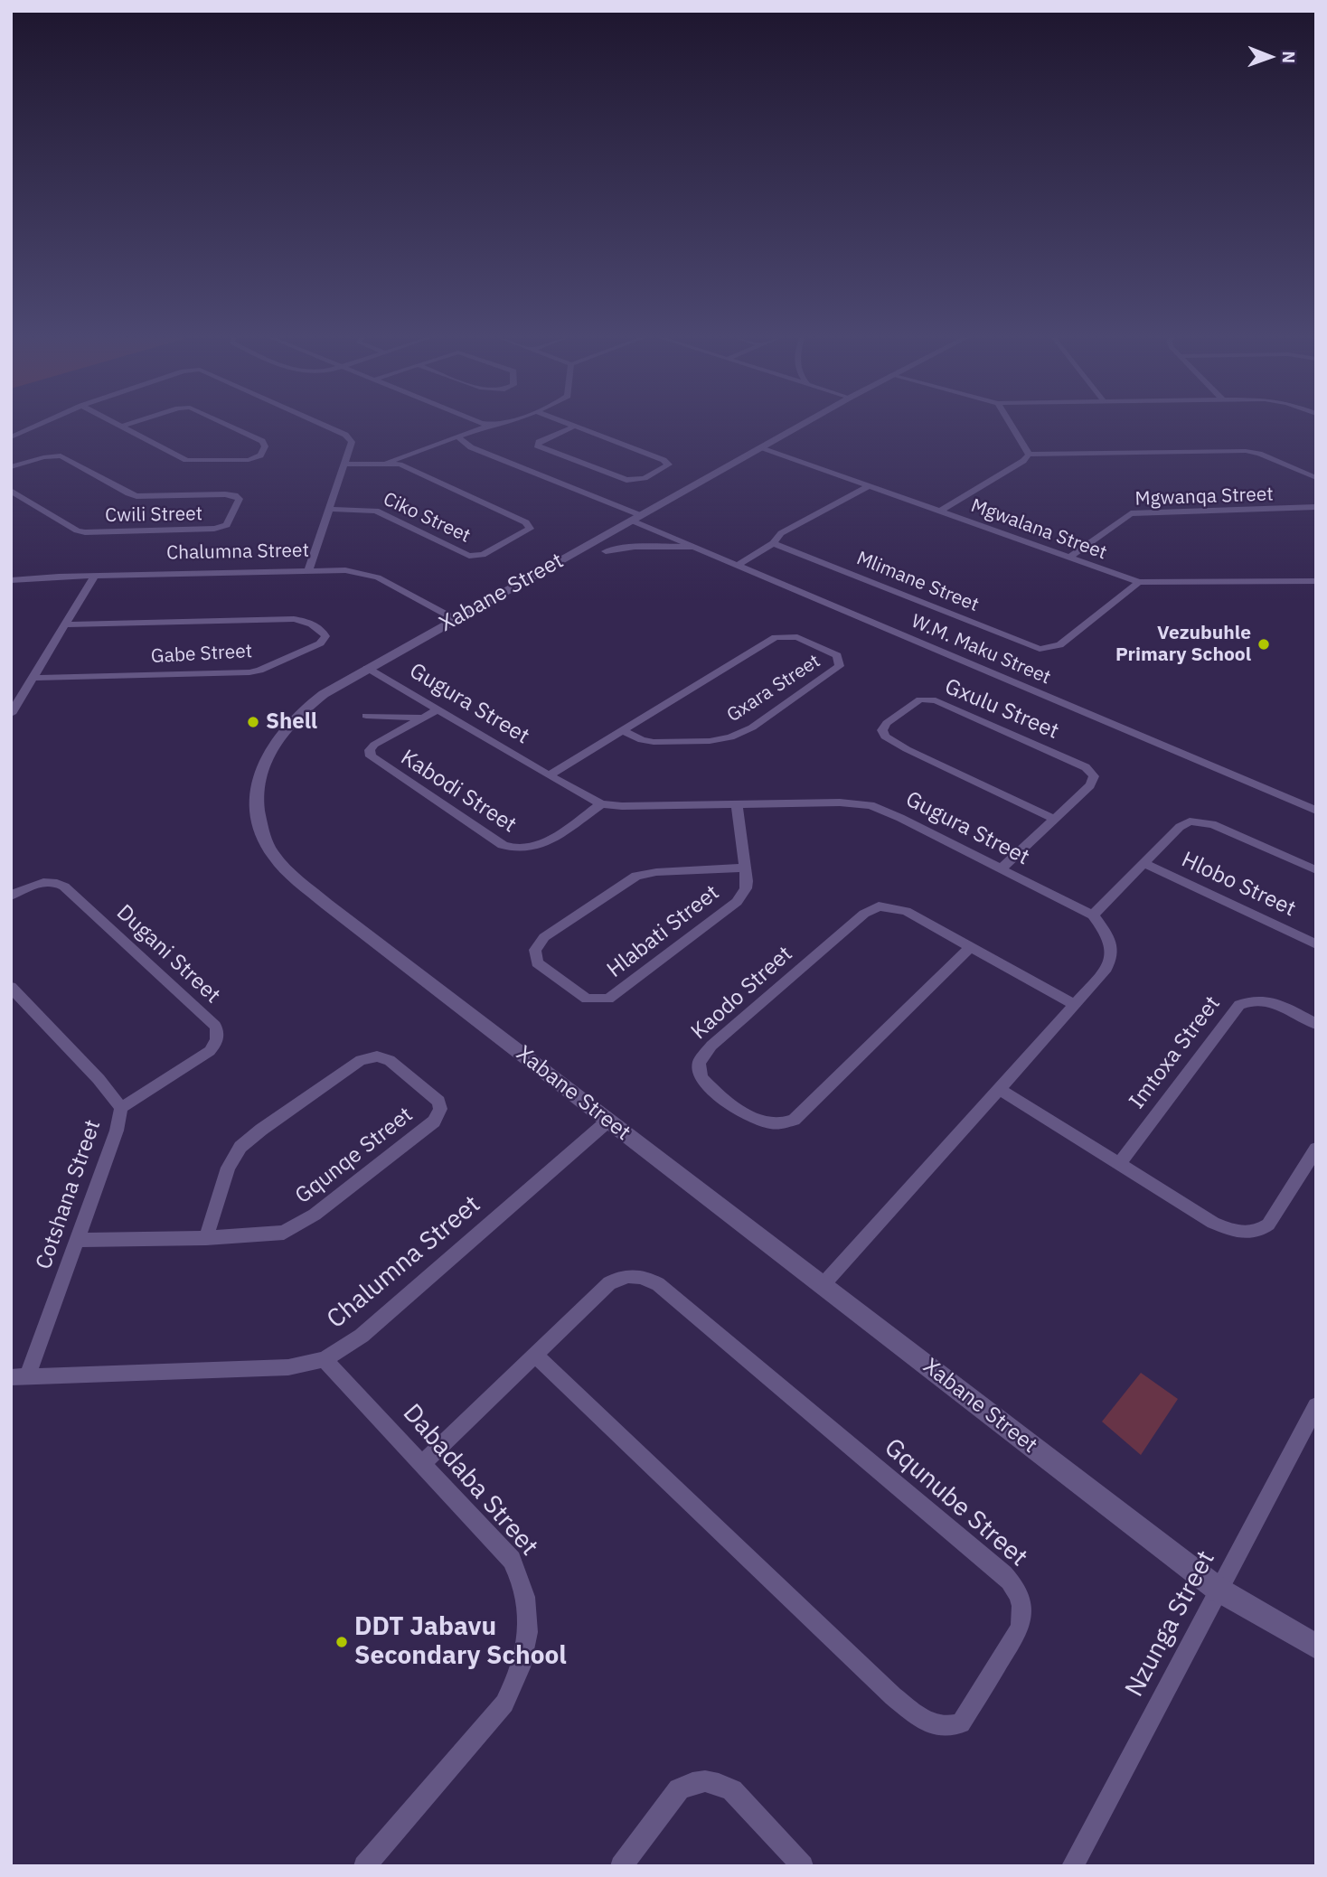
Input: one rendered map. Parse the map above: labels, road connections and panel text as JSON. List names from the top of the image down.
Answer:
{
  "streets": {
    "street": [
      "Mgwanqa Street",
      "Cwili Street",
      "Ciko Street",
      "Mgwalana Street",
      "Chalumna Street",
      "Mlimane Street",
      "Xabane Street",
      "W.M. Maku Street",
      "Gabe Street",
      "Gxara Street",
      "Gugura Street",
      "Gxulu Street",
      "Kabodi Street",
      "Hlobo Street",
      "Hlabati Street",
      "Dugani Street",
      "Kaodo Street",
      "Imtoxa Street",
      "Gqunqe Street",
      "Cotshana Street",
      "Dabadaba Street",
      "Gqunube Street",
      "Nzunga Street"
    ]
  },
  "crossings": [
    ["Mgwanqa Street", "Mgwalana Street"],
    ["Mgwalana Street", "Mlimane Street"],
    ["Mgwalana Street", "Xabane Street"],
    ["Chalumna Street", "Xabane Street"],
    ["Chalumna Street", "Cotshana Street"],
    ["Chalumna Street", "Dabadaba Street"],
    ["Xabane Street", "W.M. Maku Street"],
    ["Xabane Street", "Gugura Street"],
    ["Xabane Street", "Nzunga Street"],
    ["Gxara Street", "Gugura Street"],
    ["Gugura Street", "Gxulu Street"],
    ["Gugura Street", "Kabodi Street"],
    ["Gugura Street", "Hlobo Street"],
    ["Gugura Street", "Hlabati Street"],
    ["Dugani Street", "Cotshana Street"],
    ["Gqunqe Street", "Cotshana Street"],
    ["Dabadaba Street", "Gqunube Street"]
  ],
  "places": ["Vezubuhle Primary School", "Shell", "DDT Jabavu Secondary School"],
  "north": "right"
}
